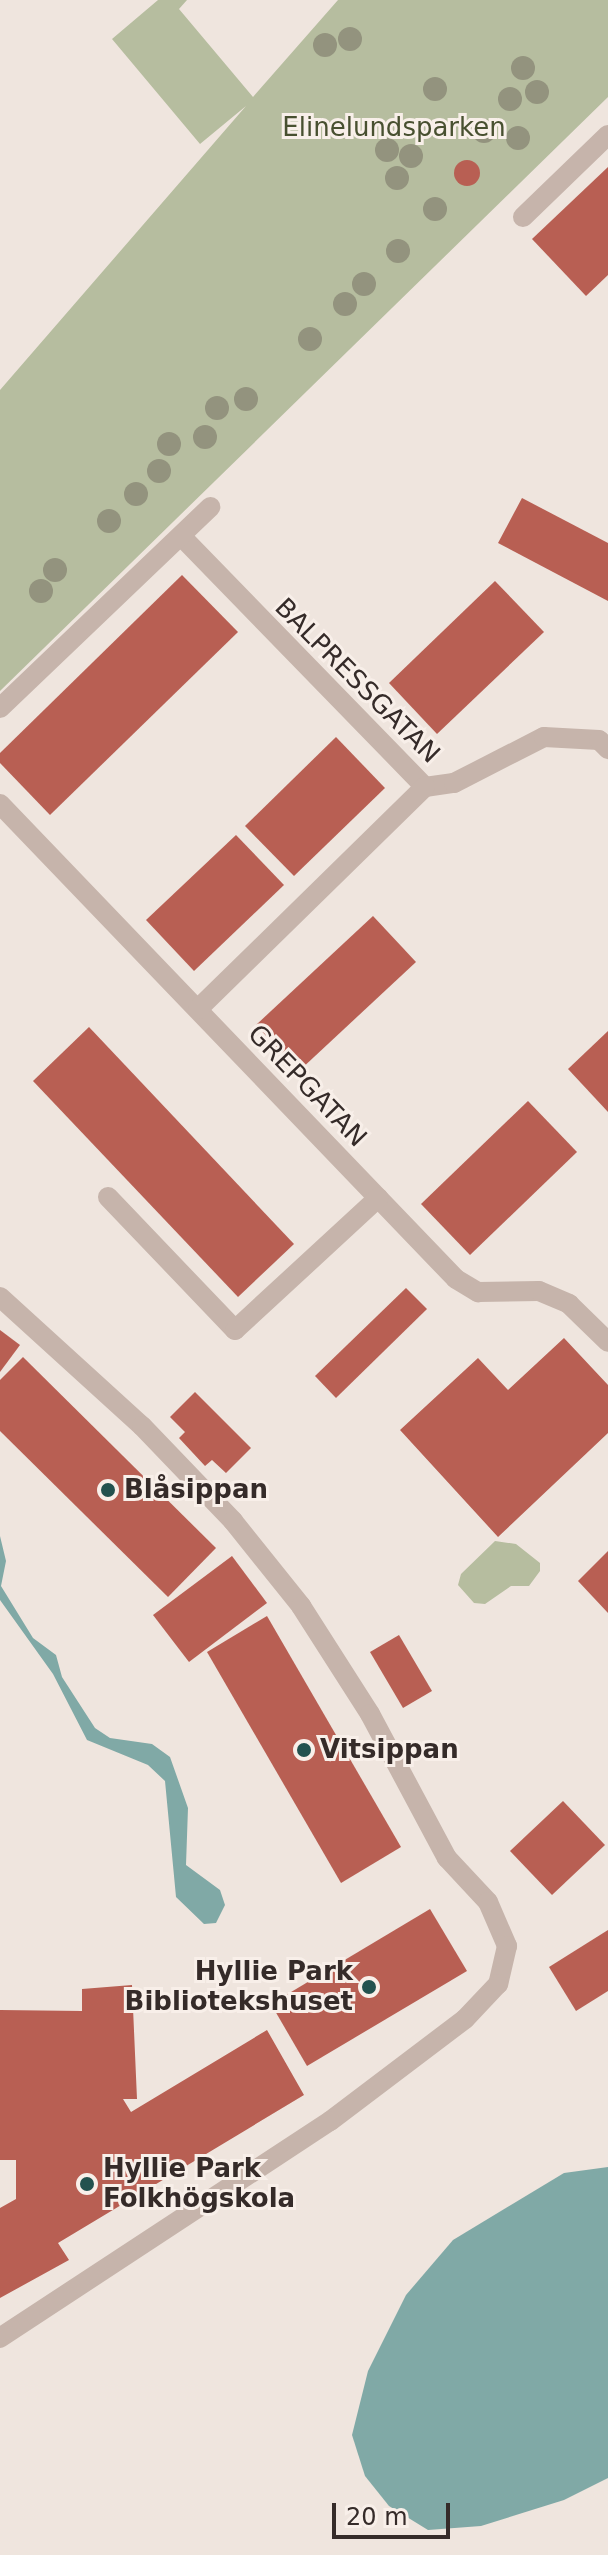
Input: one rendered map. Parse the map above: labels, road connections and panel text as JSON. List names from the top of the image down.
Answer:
{
  "streets": {
    "street": ["BALPRESSGATAN", "GREPGATAN"]
  },
  "parks": ["Elinelundsparken"],
  "places": [
    "Blåsippan",
    "Vitsippan",
    "Hyllie Park Bibliotekshuset",
    "Hyllie Park Folkhögskola"
  ],
  "scale_bar": "20 m"
}
